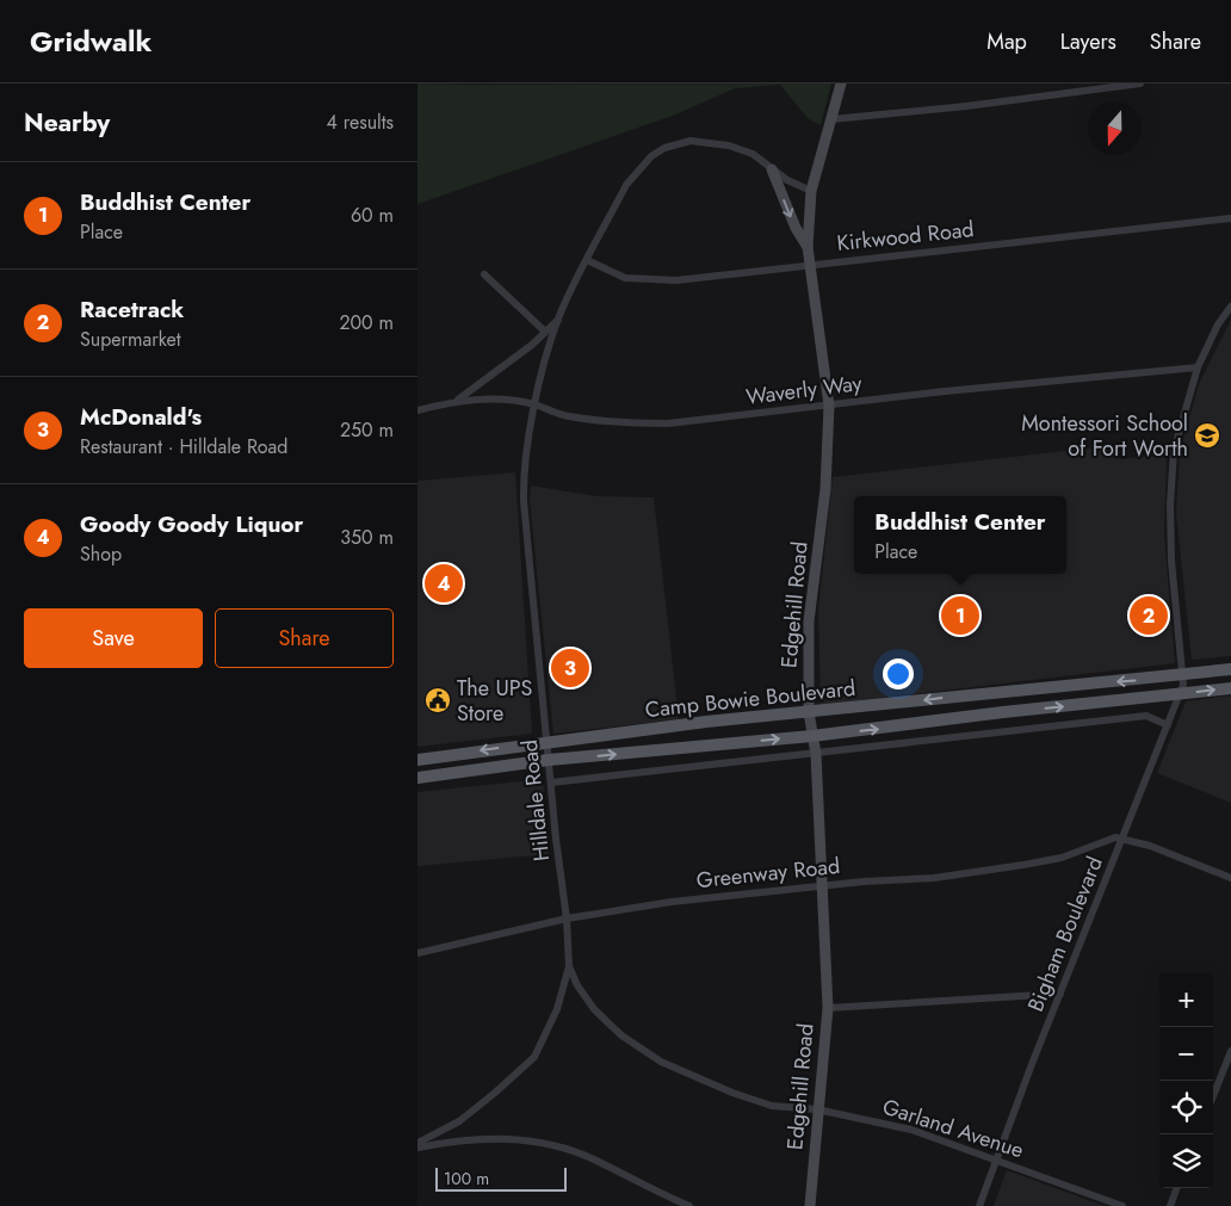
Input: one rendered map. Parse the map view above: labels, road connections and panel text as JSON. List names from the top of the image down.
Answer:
{
  "streets": {
    "main road": ["Camp Bowie Boulevard"],
    "street": [
      "Kirkwood Road",
      "Waverly Way",
      "Edgehill Road",
      "Hilldale Road",
      "Greenway Road",
      "Bigham Boulevard",
      "Garland Avenue"
    ]
  },
  "crossings": [
    ["Kirkwood Road", "Edgehill Road"],
    ["Kirkwood Road", "Hilldale Road"],
    ["Waverly Way", "Edgehill Road"],
    ["Waverly Way", "Hilldale Road"],
    ["Waverly Way", "Bigham Boulevard"],
    ["Edgehill Road", "Camp Bowie Boulevard"],
    ["Edgehill Road", "Hilldale Road"],
    ["Edgehill Road", "Greenway Road"],
    ["Edgehill Road", "Garland Avenue"],
    ["Camp Bowie Boulevard", "Hilldale Road"],
    ["Camp Bowie Boulevard", "Bigham Boulevard"],
    ["Hilldale Road", "Greenway Road"],
    ["Hilldale Road", "Garland Avenue"],
    ["Greenway Road", "Bigham Boulevard"],
    ["Bigham Boulevard", "Garland Avenue"]
  ],
  "places": {
    "school or university": ["Montessori School of Fort Worth"],
    "public building": ["The UPS Store"]
  },
  "scale_bar": "100 m",
  "north": "bottom",
  "page": {
    "header": "Gridwalk",
    "nav": ["Map", "Layers", "Share"],
    "heading": ["Nearby", "4 results"],
    "list": [
      {
        "mark": "1",
        "name": "Buddhist Center",
        "note": "Place",
        "value": "60 m"
      },
      {
        "mark": "2",
        "name": "Racetrack",
        "note": "Supermarket",
        "value": "200 m"
      },
      {
        "mark": "3",
        "name": "McDonald's",
        "note": "Restaurant · Hilldale Road",
        "value": "250 m"
      },
      {
        "mark": "4",
        "name": "Goody Goody Liquor",
        "note": "Shop",
        "value": "350 m"
      }
    ],
    "popup": ["Buddhist Center", "Place"],
    "pins": [
      "4",
      "1",
      "2",
      "3"
    ],
    "buttons": ["Save", "Share"],
    "map_buttons": ["+", "−"],
    "scale": "100 m"
  }
}
